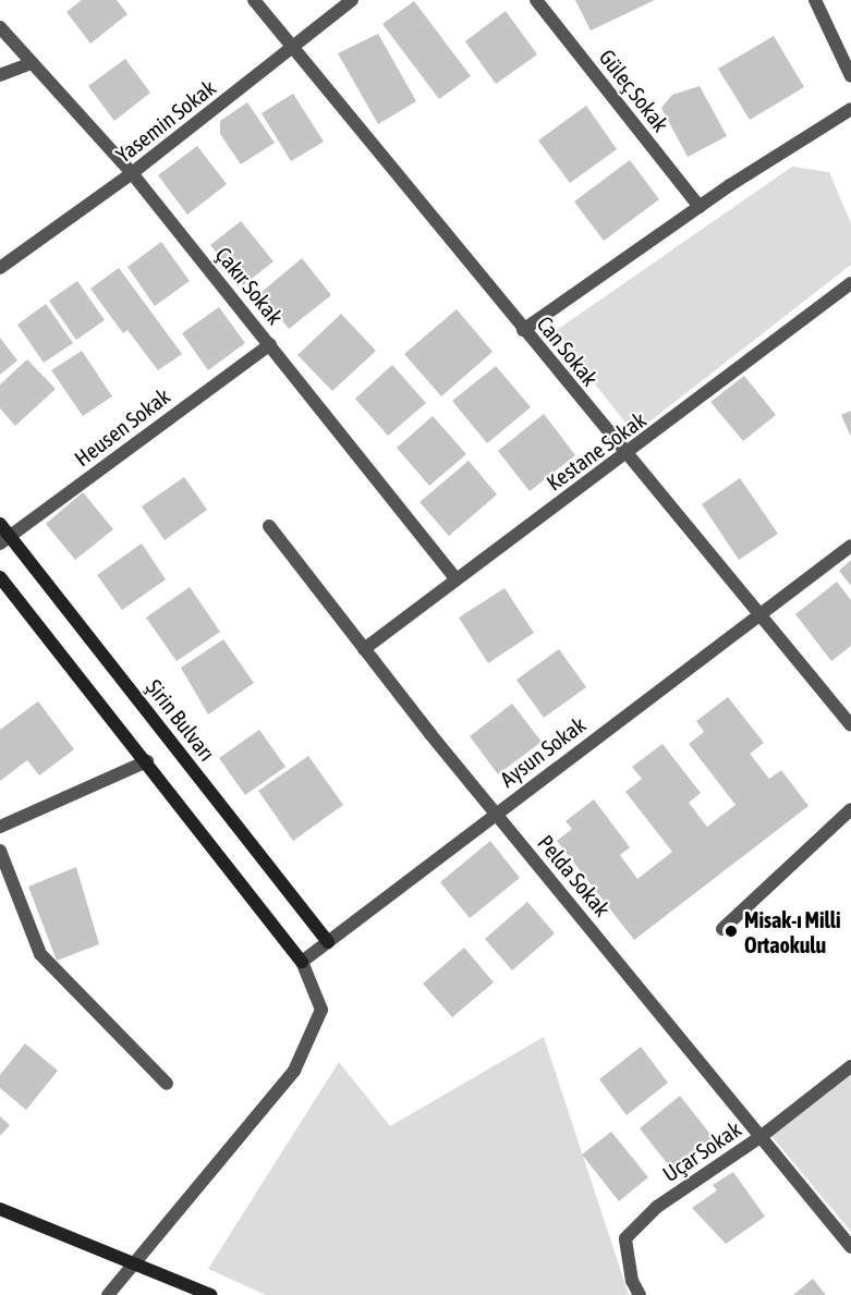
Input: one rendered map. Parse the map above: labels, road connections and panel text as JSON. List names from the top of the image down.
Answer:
{
  "streets": {
    "main road": ["Şirin Bulvarı"],
    "street": [
      "Güleç Sokak",
      "Yasemin Sokak",
      "Çakır Sokak",
      "Can Sokak",
      "Heusen Sokak",
      "Kestane Sokak",
      "Aysun Sokak",
      "Pelda Sokak",
      "Uçar Sokak"
    ]
  },
  "crossings": [
    ["Yasemin Sokak", "Çakır Sokak"],
    ["Yasemin Sokak", "Can Sokak"],
    ["Çakır Sokak", "Heusen Sokak"],
    ["Çakır Sokak", "Kestane Sokak"],
    ["Can Sokak", "Kestane Sokak"],
    ["Can Sokak", "Aysun Sokak"],
    ["Heusen Sokak", "Şirin Bulvarı"],
    ["Kestane Sokak", "Pelda Sokak"],
    ["Şirin Bulvarı", "Aysun Sokak"],
    ["Aysun Sokak", "Pelda Sokak"],
    ["Pelda Sokak", "Uçar Sokak"]
  ],
  "places": ["Misak-ı Milli Ortaokulu"]
}
